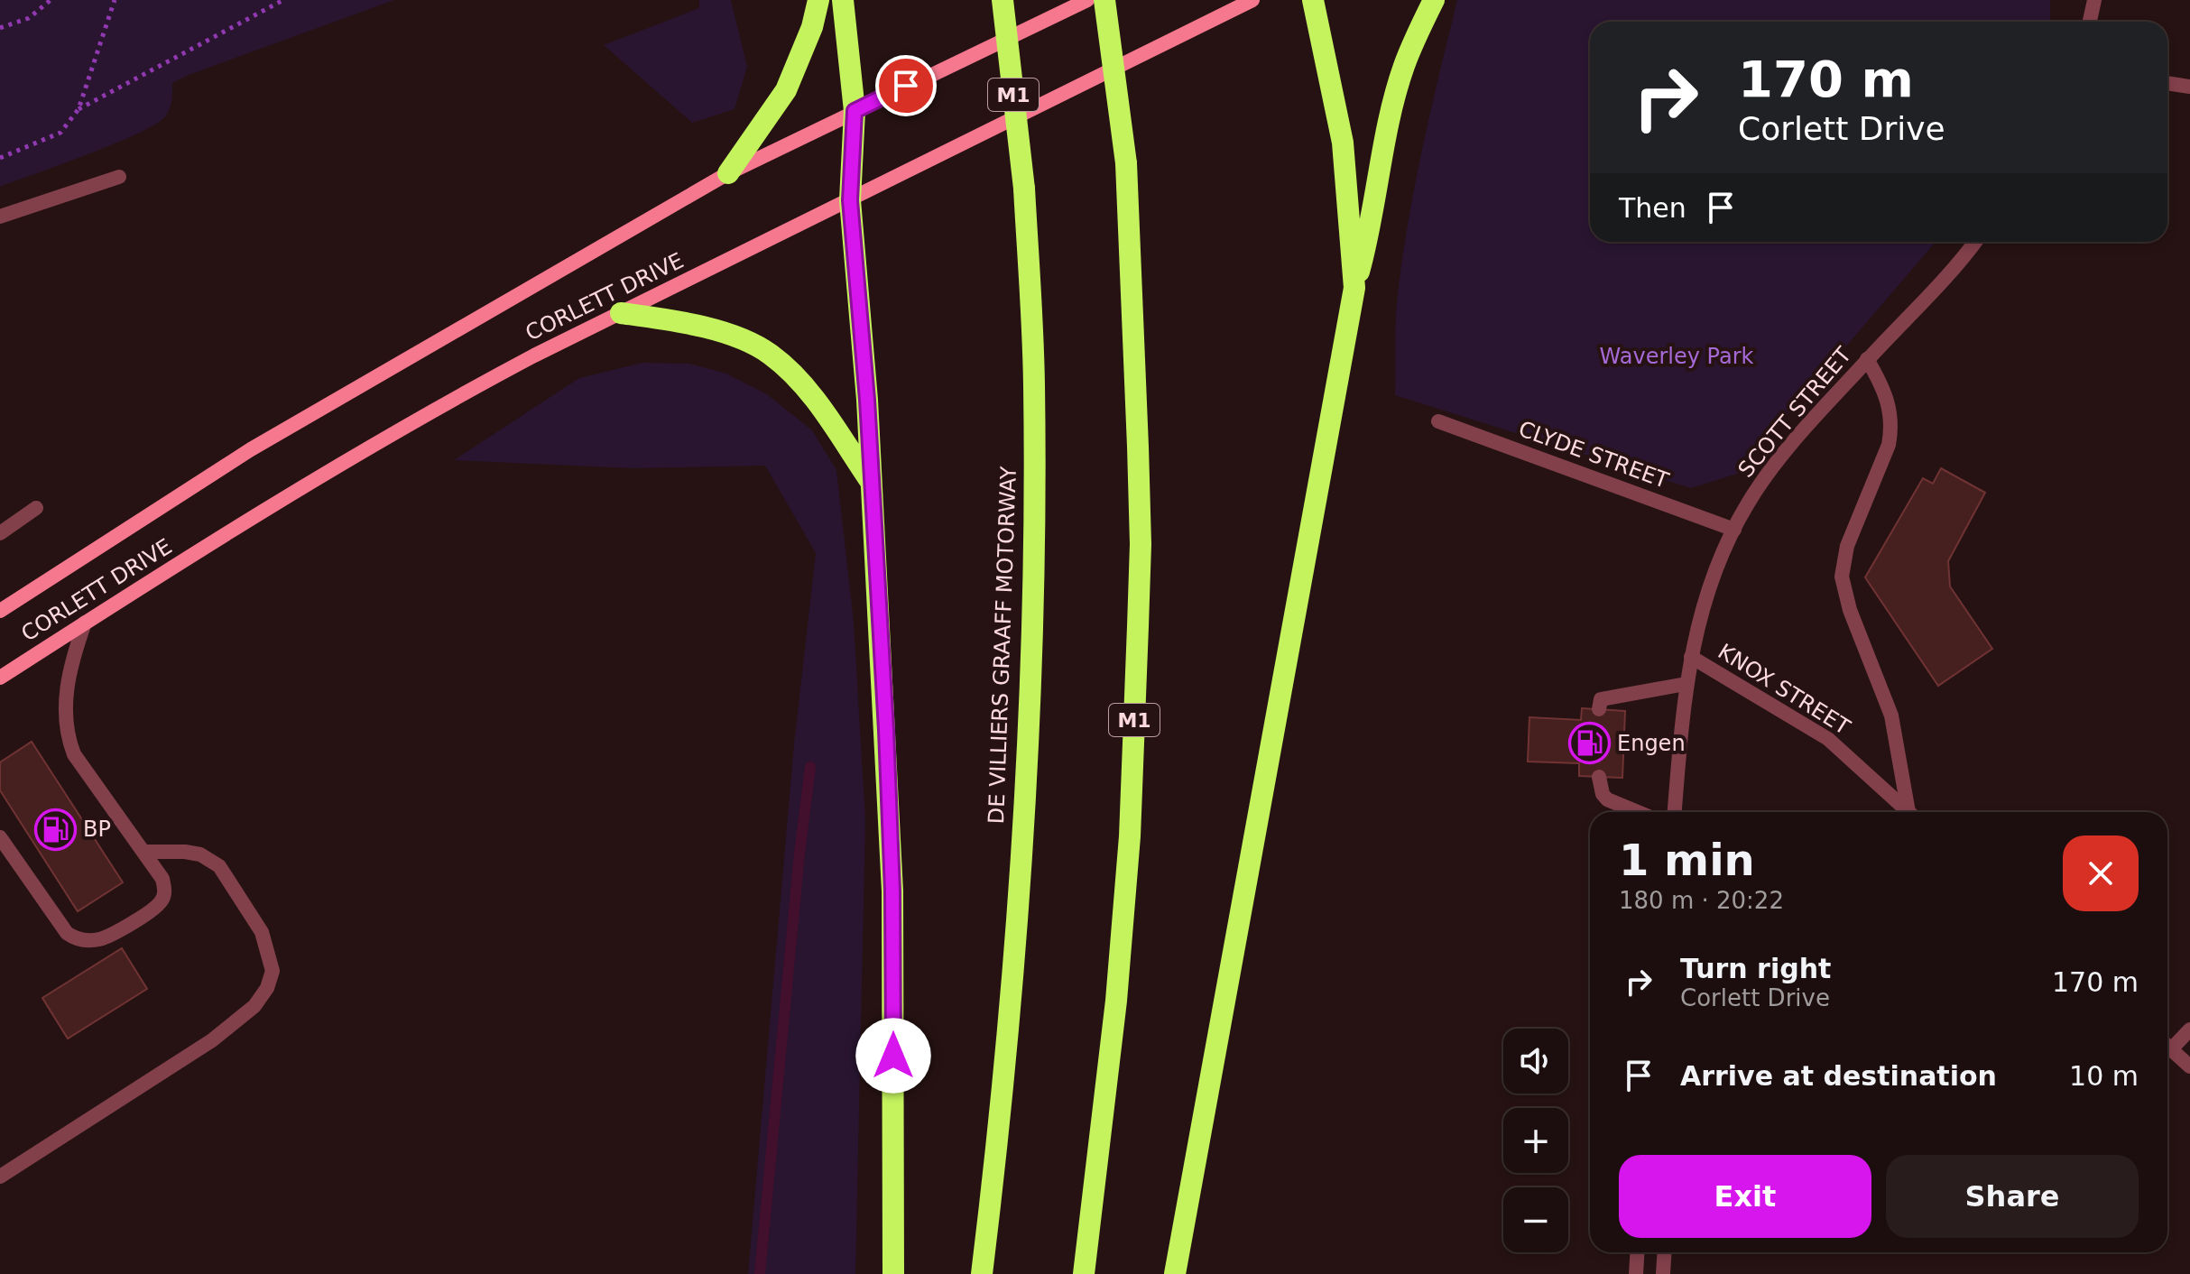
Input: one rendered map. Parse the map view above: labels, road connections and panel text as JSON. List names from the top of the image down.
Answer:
{
  "streets": {
    "highway": ["M1", "DE VILLIERS GRAAFF MOTORWAY"],
    "main road": ["CORLETT DRIVE"],
    "street": ["SCOTT STREET", "CLYDE STREET", "KNOX STREET"]
  },
  "crossings": [
    ["SCOTT STREET", "CLYDE STREET"],
    ["SCOTT STREET", "KNOX STREET"]
  ],
  "parks": ["Waverley Park"],
  "places": {
    "fuel station": ["Engen", "BP"]
  },
  "page": {
    "turn": ["170 m", "Corlett Drive"],
    "then": "Then",
    "heading": ["1 min", "180 m · 20:22"],
    "list": [
      {
        "name": "Turn right",
        "note": "Corlett Drive",
        "value": "170 m"
      },
      {
        "name": "Arrive at destination",
        "value": "10 m"
      }
    ],
    "map_buttons": ["+", "−"],
    "buttons": ["Exit", "Share"]
  }
}
